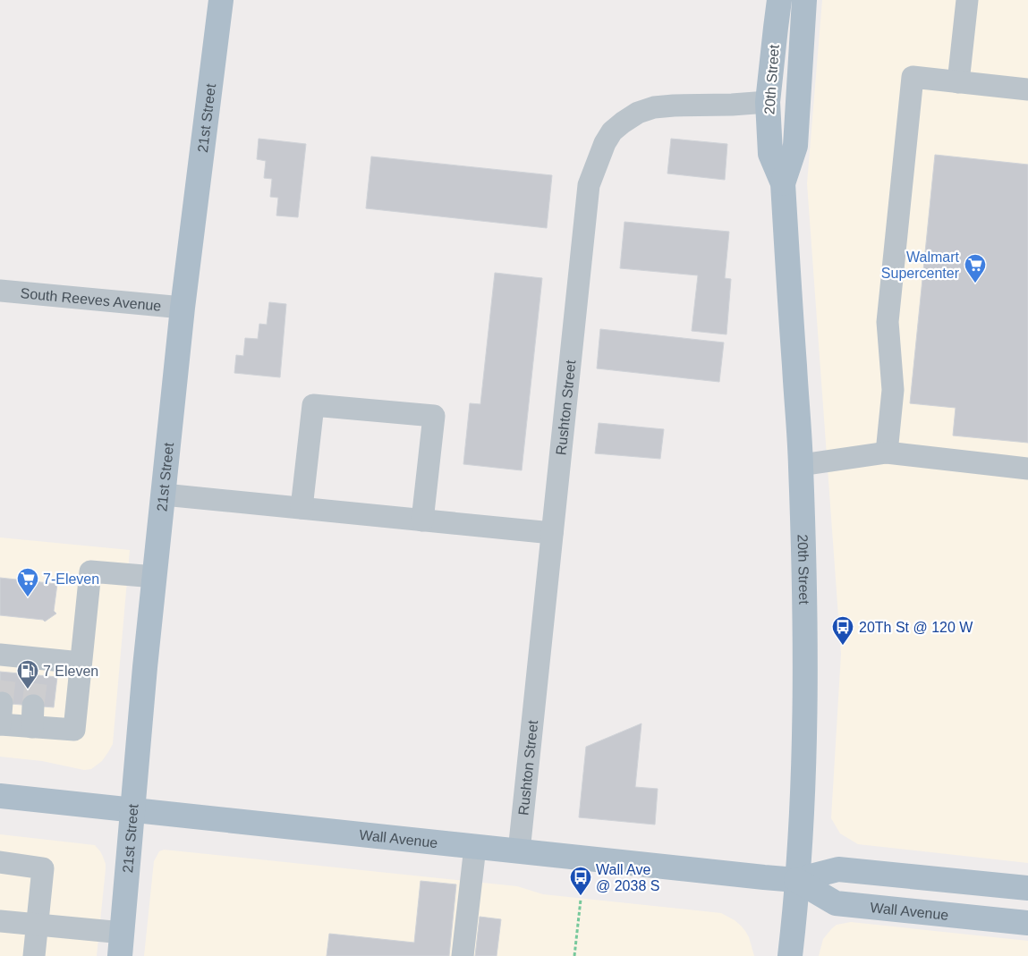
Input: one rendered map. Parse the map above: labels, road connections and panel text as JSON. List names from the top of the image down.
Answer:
{
  "streets": {
    "main road": ["20th Street", "21st Street", "Wall Avenue"],
    "street": ["South Reeves Avenue", "Rushton Street"]
  },
  "crossings": [
    ["20th Street", "Rushton Street"],
    ["20th Street", "Wall Avenue"],
    ["21st Street", "South Reeves Avenue"],
    ["21st Street", "Wall Avenue"],
    ["Rushton Street", "Wall Avenue"]
  ],
  "places": {
    "supermarket": ["Walmart Supercenter", "7-Eleven"],
    "bus stop": ["20Th St @ 120 W", "Wall Ave @ 2038 S"],
    "fuel station": ["7 Eleven"]
  }
}
